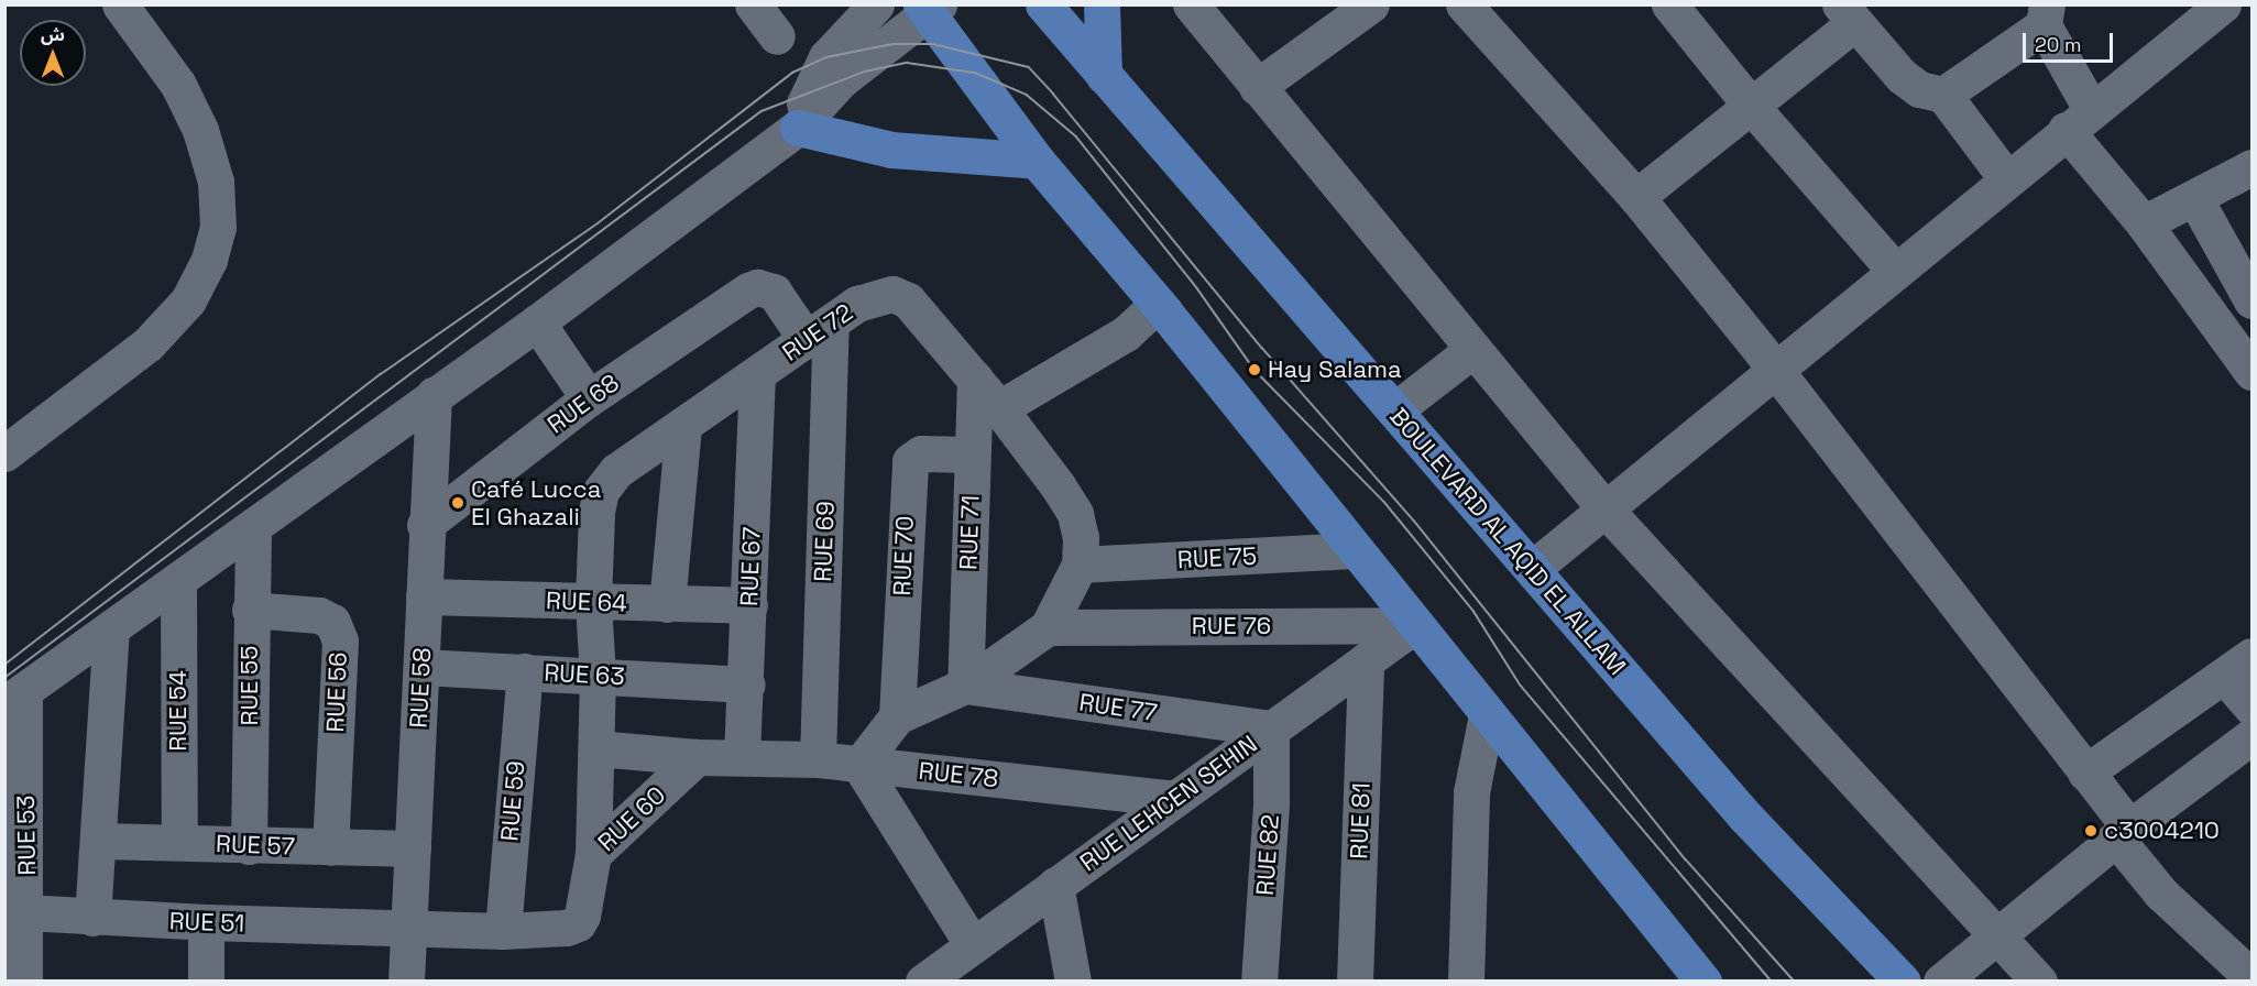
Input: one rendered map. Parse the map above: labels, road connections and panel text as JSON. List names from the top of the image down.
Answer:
{
  "streets": {
    "main road": ["BOULEVARD AL AQID EL ALLAM"],
    "street": [
      "RUE 72",
      "RUE 68",
      "RUE 71",
      "RUE 69",
      "RUE 70",
      "RUE 75",
      "RUE 67",
      "RUE 64",
      "RUE 76",
      "RUE 63",
      "RUE 55",
      "RUE 58",
      "RUE 56",
      "RUE 77",
      "RUE 54",
      "RUE 78",
      "RUE 59",
      "RUE LEHCEN SEHIN",
      "RUE 60",
      "RUE 81",
      "RUE 53",
      "RUE 57",
      "RUE 82",
      "RUE 51"
    ]
  },
  "crossings": [
    ["RUE 72", "RUE 68"],
    ["RUE 72", "RUE 71"],
    ["RUE 72", "RUE 69"],
    ["RUE 72", "RUE 75"],
    ["RUE 72", "RUE 67"],
    ["RUE 72", "RUE 64"],
    ["RUE 68", "RUE 69"],
    ["RUE 68", "RUE 58"],
    ["RUE 71", "RUE 70"],
    ["RUE 71", "RUE 77"],
    ["RUE 69", "RUE 78"],
    ["RUE 67", "RUE 64"],
    ["RUE 67", "RUE 63"],
    ["RUE 67", "RUE 78"],
    ["RUE 64", "RUE 58"],
    ["RUE 76", "RUE LEHCEN SEHIN"],
    ["RUE 63", "RUE 58"],
    ["RUE 63", "RUE 59"],
    ["RUE 55", "RUE 56"],
    ["RUE 55", "RUE 57"],
    ["RUE 58", "RUE 60"],
    ["RUE 58", "RUE 57"],
    ["RUE 58", "RUE 51"],
    ["RUE 56", "RUE 57"],
    ["RUE 77", "RUE LEHCEN SEHIN"],
    ["RUE 77", "RUE 82"],
    ["RUE 54", "RUE 57"],
    ["RUE 78", "RUE LEHCEN SEHIN"],
    ["RUE 59", "RUE 60"],
    ["RUE LEHCEN SEHIN", "RUE 81"],
    ["RUE LEHCEN SEHIN", "RUE 82"],
    ["RUE 60", "RUE 51"],
    ["RUE 53", "RUE 51"]
  ],
  "places": ["Hay Salama", "Café Lucca El Ghazali", "c3004210"],
  "scale_bar": "20 m",
  "north": "top"
}
